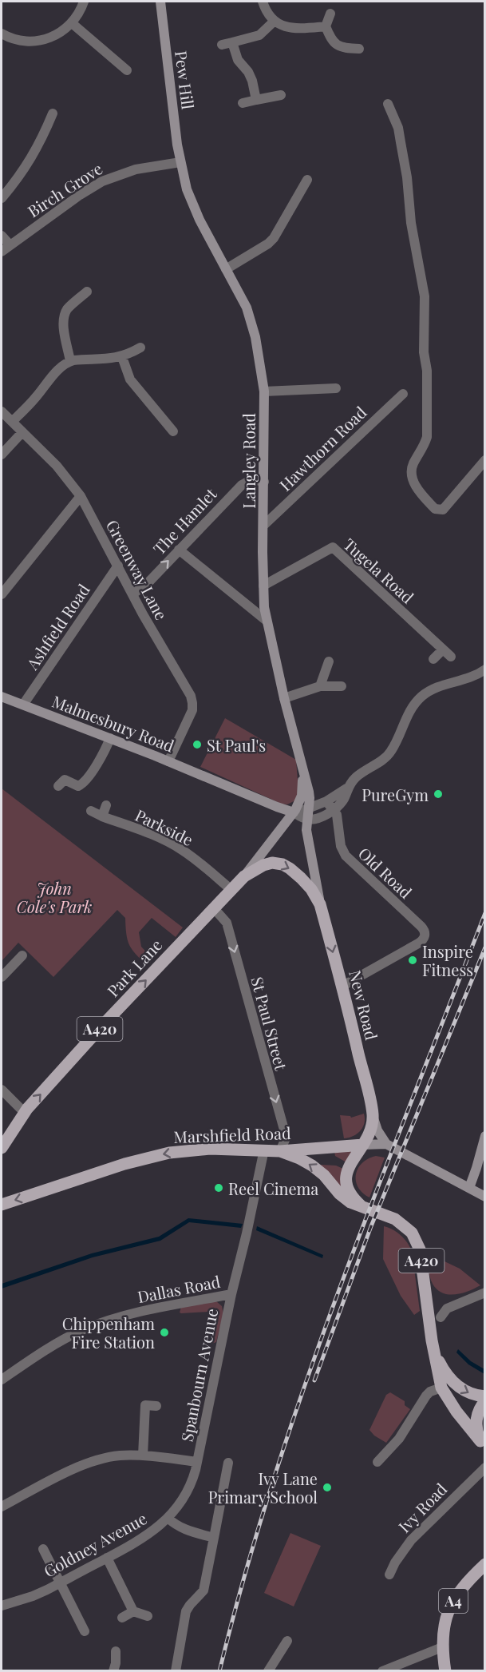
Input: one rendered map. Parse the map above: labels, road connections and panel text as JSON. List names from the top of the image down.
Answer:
{
  "streets": {
    "main road": [
      "Pew Hill",
      "Langley Road",
      "Malmesbury Road",
      "Park Lane",
      "New Road",
      "A420",
      "Marshfield Road",
      "A4"
    ],
    "street": [
      "Birch Grove",
      "Hawthorn Road",
      "The Hamlet",
      "Greenway Lane",
      "Tugela Road",
      "Ashfield Road",
      "Parkside",
      "Old Road",
      "St Paul Street",
      "Dallas Road",
      "Spanbourn Avenue",
      "Ivy Road",
      "Goldney Avenue"
    ]
  },
  "crossings": [
    ["Pew Hill", "Birch Grove"],
    ["Pew Hill", "Langley Road"],
    ["Birch Grove", "Langley Road"],
    ["Hawthorn Road", "Langley Road"],
    ["Langley Road", "The Hamlet"],
    ["Langley Road", "Tugela Road"],
    ["Langley Road", "Malmesbury Road"],
    ["Langley Road", "Park Lane"],
    ["Langley Road", "New Road"],
    ["The Hamlet", "Greenway Lane"],
    ["Greenway Lane", "Ashfield Road"],
    ["Greenway Lane", "Malmesbury Road"],
    ["Ashfield Road", "Malmesbury Road"],
    ["Malmesbury Road", "Park Lane"],
    ["Parkside", "Park Lane"],
    ["Old Road", "New Road"],
    ["Park Lane", "New Road"],
    ["Park Lane", "St Paul Street"],
    ["New Road", "A420"],
    ["New Road", "Marshfield Road"],
    ["St Paul Street", "A420"],
    ["St Paul Street", "Marshfield Road"],
    ["A420", "Marshfield Road"],
    ["Marshfield Road", "Dallas Road"],
    ["Dallas Road", "Spanbourn Avenue"],
    ["Spanbourn Avenue", "Goldney Avenue"]
  ],
  "one_way": [
    "The Hamlet",
    "Park Lane",
    "St Paul Street",
    "Marshfield Road"
  ],
  "parks": ["John Cole's Park"],
  "places": [
    "St Paul's",
    "PureGym",
    "Inspire Fitness",
    "Reel Cinema",
    "Chippenham Fire Station",
    "Ivy Lane Primary School"
  ]
}
